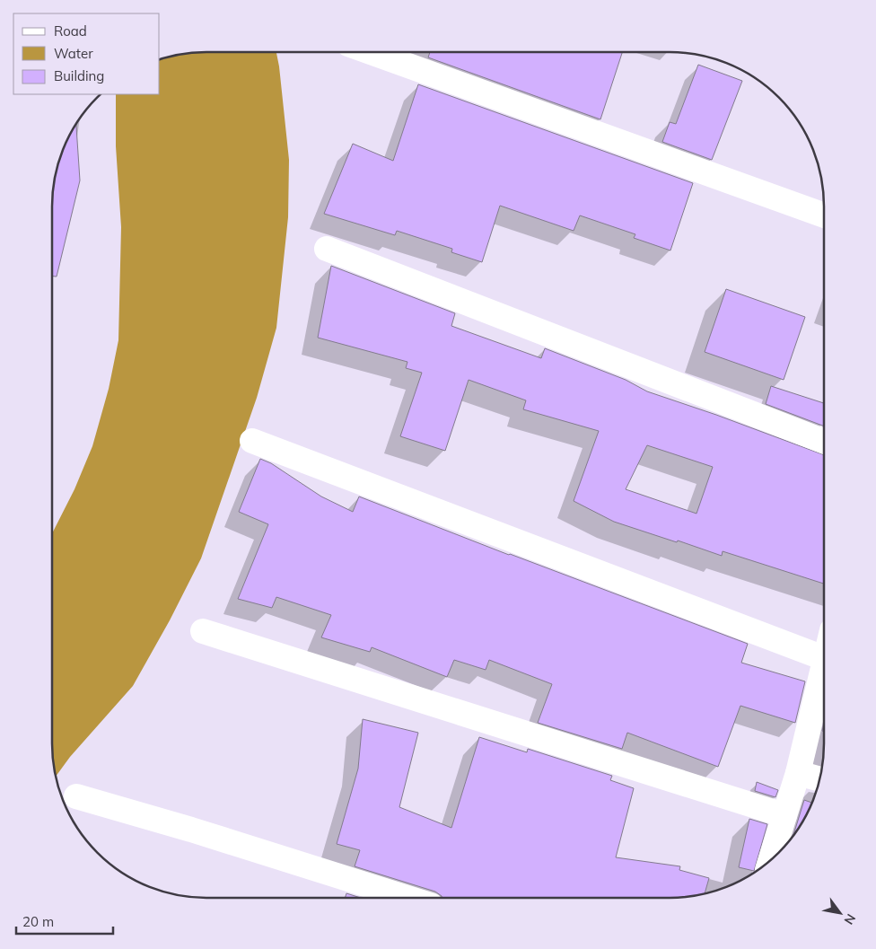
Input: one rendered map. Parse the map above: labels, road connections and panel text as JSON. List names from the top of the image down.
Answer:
{
  "legend": ["Road", "Water", "Building"],
  "scale_bar": "20 m",
  "north": "bottom right"
}
